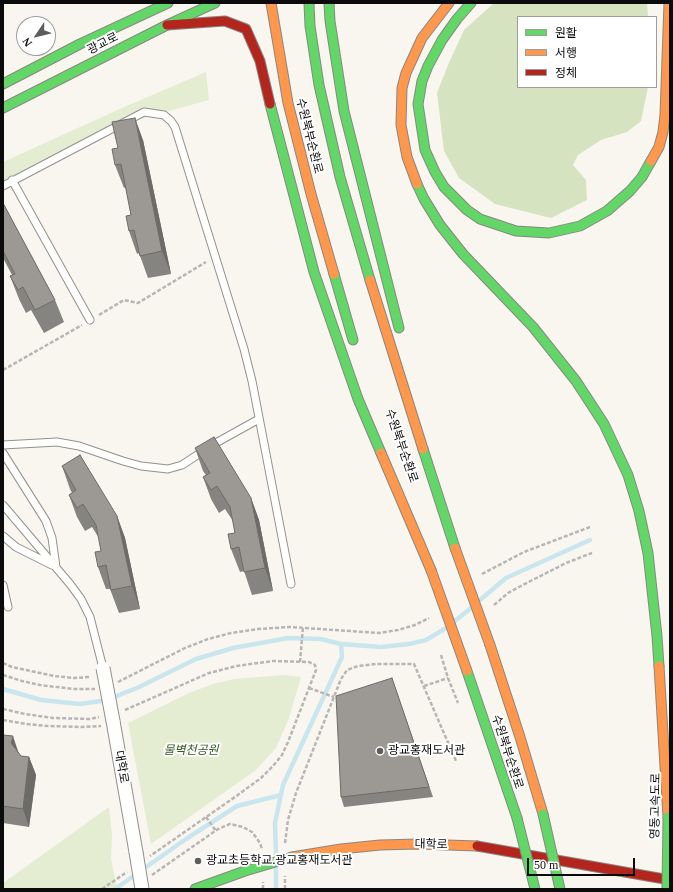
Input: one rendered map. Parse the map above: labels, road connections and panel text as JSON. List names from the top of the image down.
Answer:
{
  "streets": {
    "main road": [
      "광교로",
      "수원북부순환로",
      "대학로",
      "영동고속도로"
    ]
  },
  "parks": ["물벽천공원"],
  "places": ["광교홍재도서관", "광교초등학교.광교홍재도서관"],
  "legend": ["원활", "서행", "정체"],
  "scale_bar": "50 m",
  "north": "bottom left"
}
